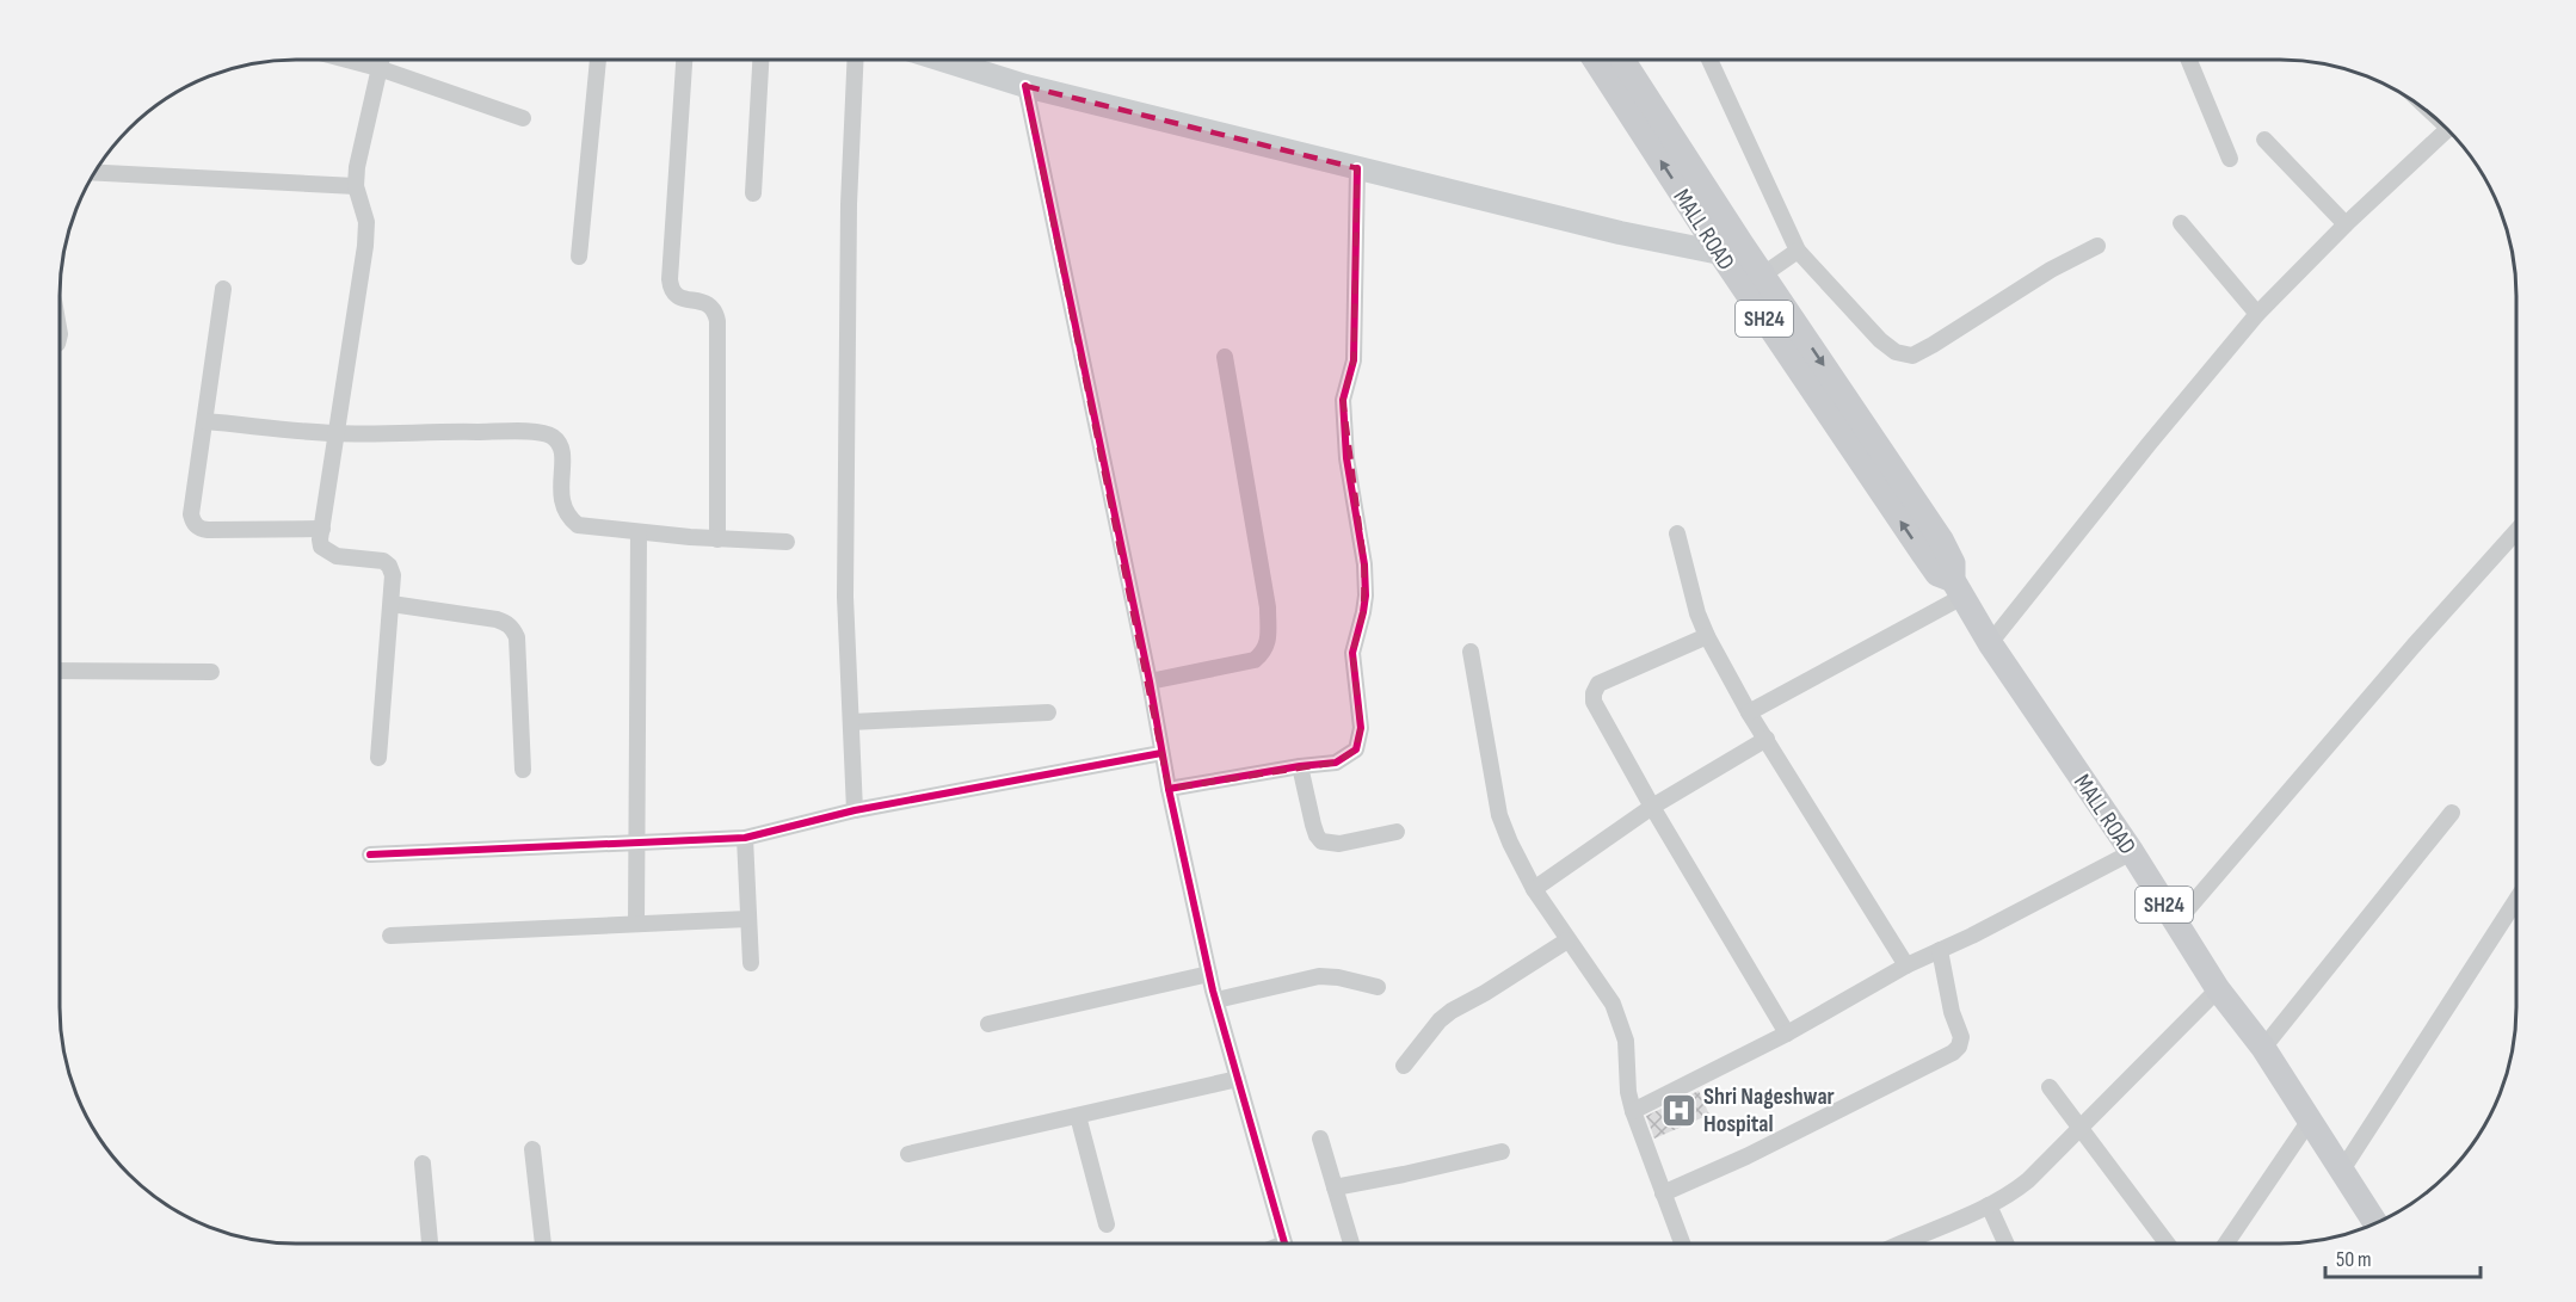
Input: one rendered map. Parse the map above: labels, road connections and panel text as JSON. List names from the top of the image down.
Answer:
{
  "streets": {
    "main road": ["MALL ROAD", "SH24"]
  },
  "places": {
    "hospital": ["Shri Nageshwar Hospital"]
  },
  "scale_bar": "50 m"
}
